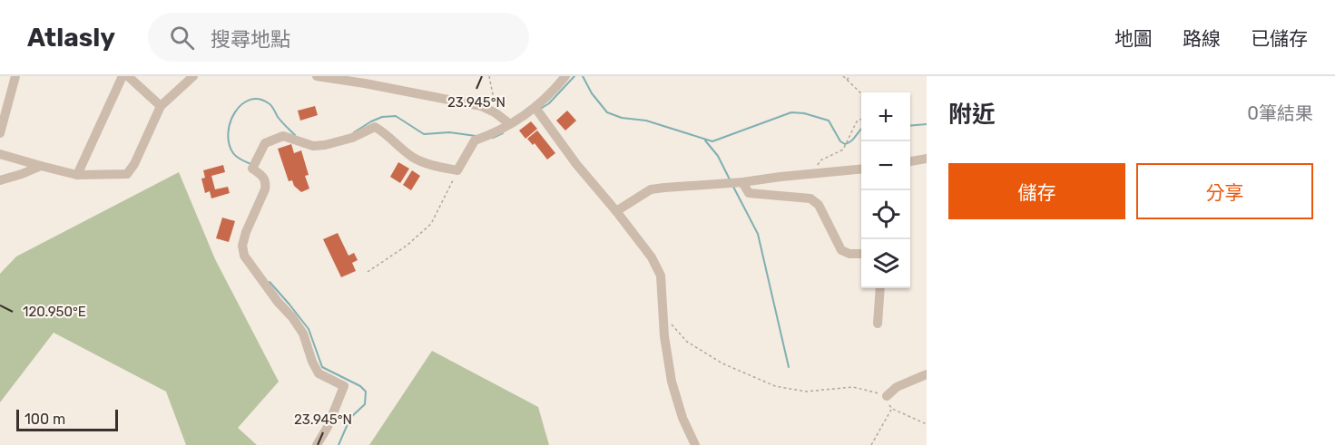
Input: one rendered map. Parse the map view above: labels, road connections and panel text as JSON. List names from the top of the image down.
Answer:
{
  "scale_bar": "100 m",
  "page": {
    "header": "Atlasly",
    "search": "搜尋地點",
    "nav": ["地圖", "路線", "已儲存"],
    "heading": ["附近", "0筆結果"],
    "map_buttons": ["+", "−"],
    "buttons": ["儲存", "分享"],
    "scale": "100 m"
  },
  "coordinates": ["23.945°N", "120.950°E"]
}
